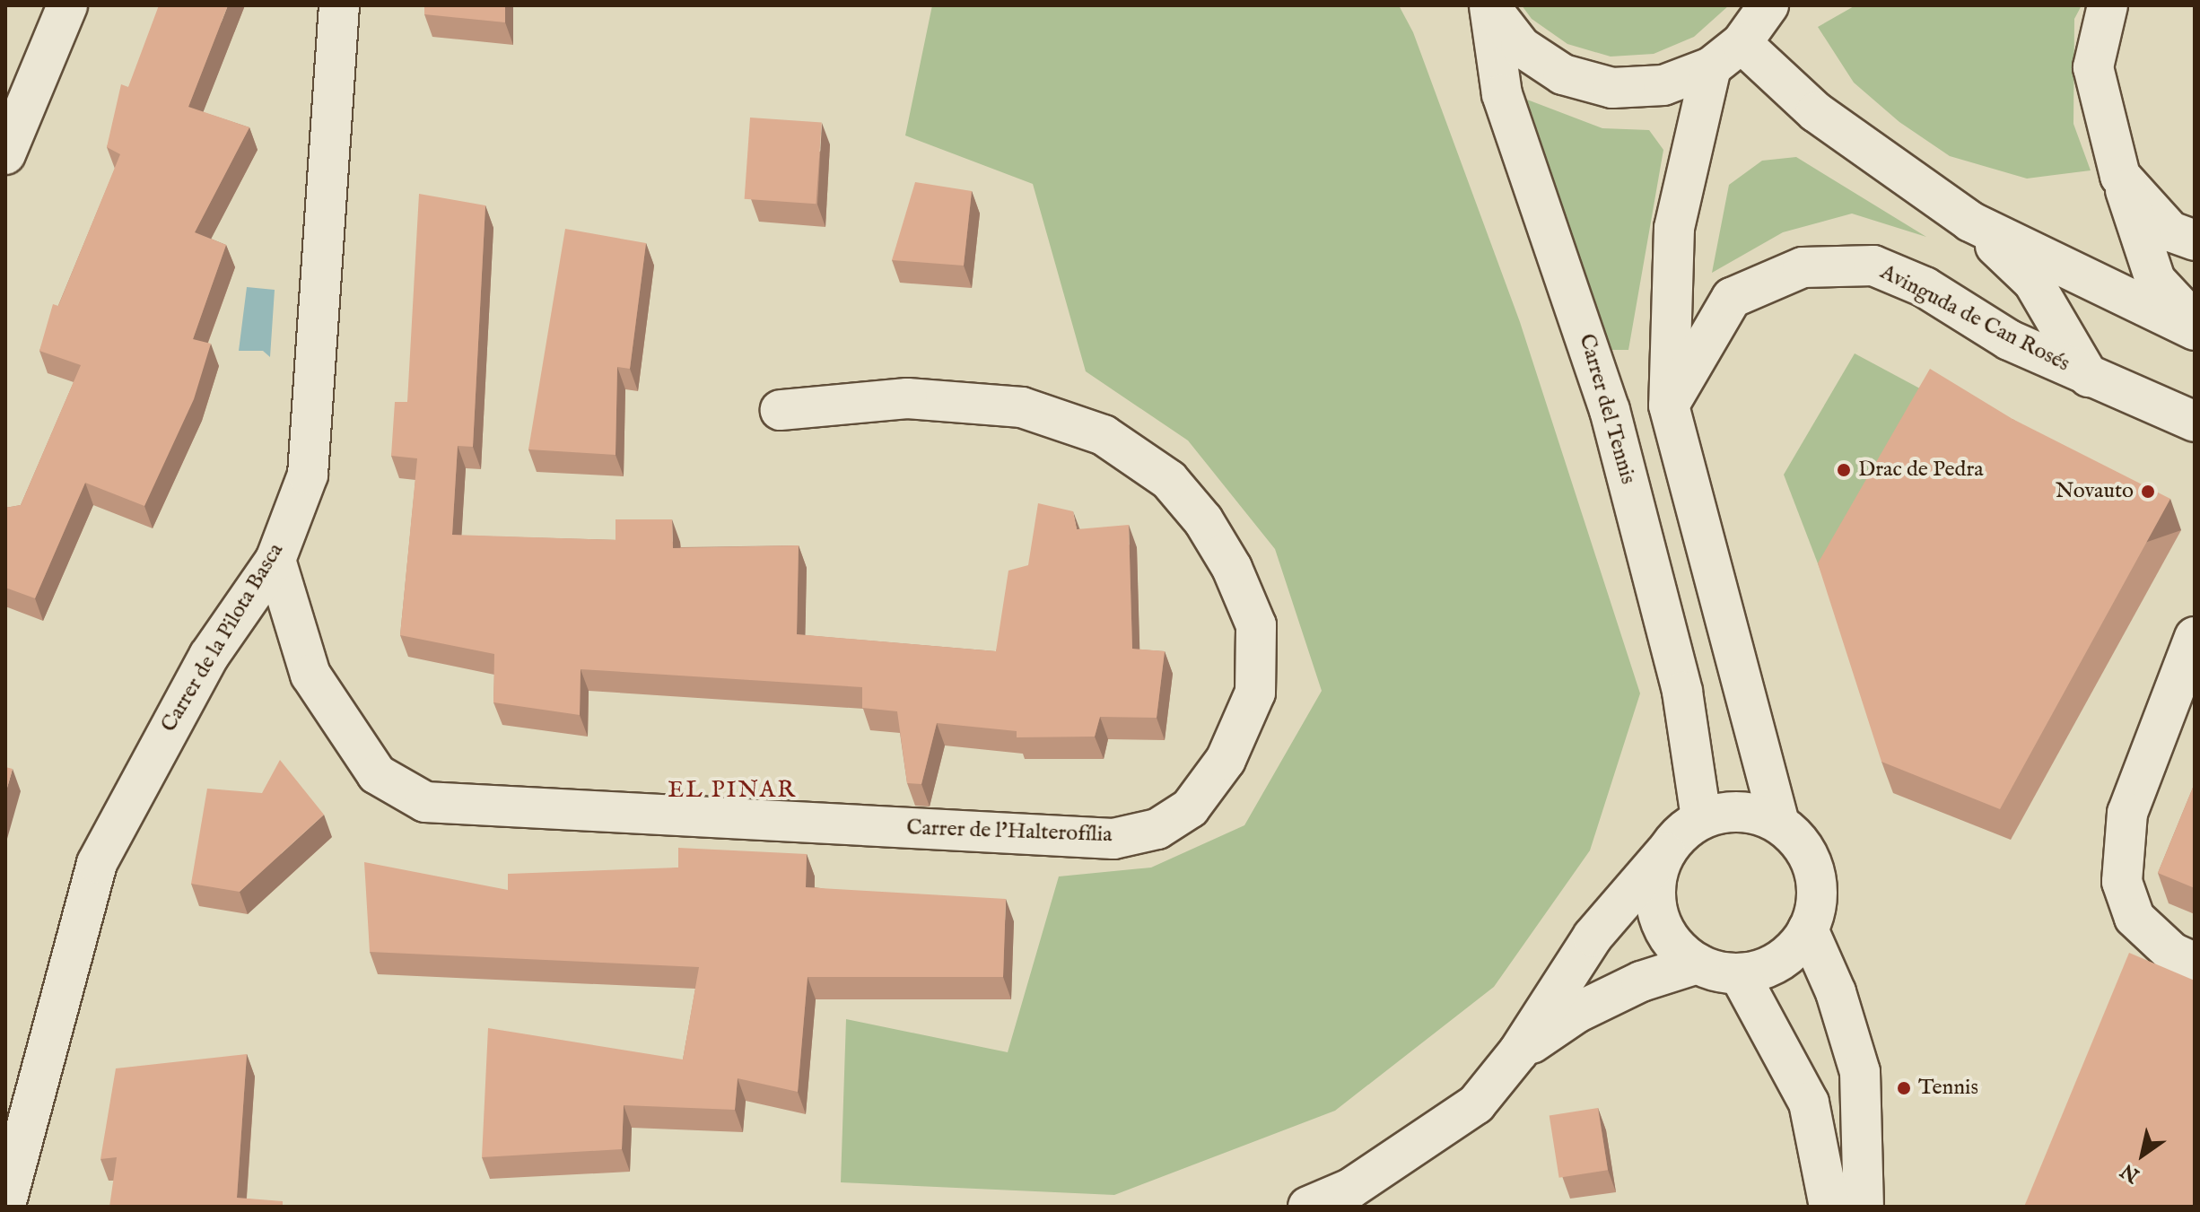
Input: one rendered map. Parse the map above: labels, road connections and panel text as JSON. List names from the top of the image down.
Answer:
{
  "streets": {
    "street": [
      "Avinguda de Can Rosés",
      "Carrer del Tennis",
      "Carrer de la Pilota Basca",
      "Carrer de l'Halterofília"
    ]
  },
  "crossings": [
    ["Carrer de la Pilota Basca", "Carrer de l'Halterofília"]
  ],
  "districts": ["EL PINAR"],
  "places": ["Drac de Pedra", "Novauto", "Tennis"],
  "north": "bottom left"
}
